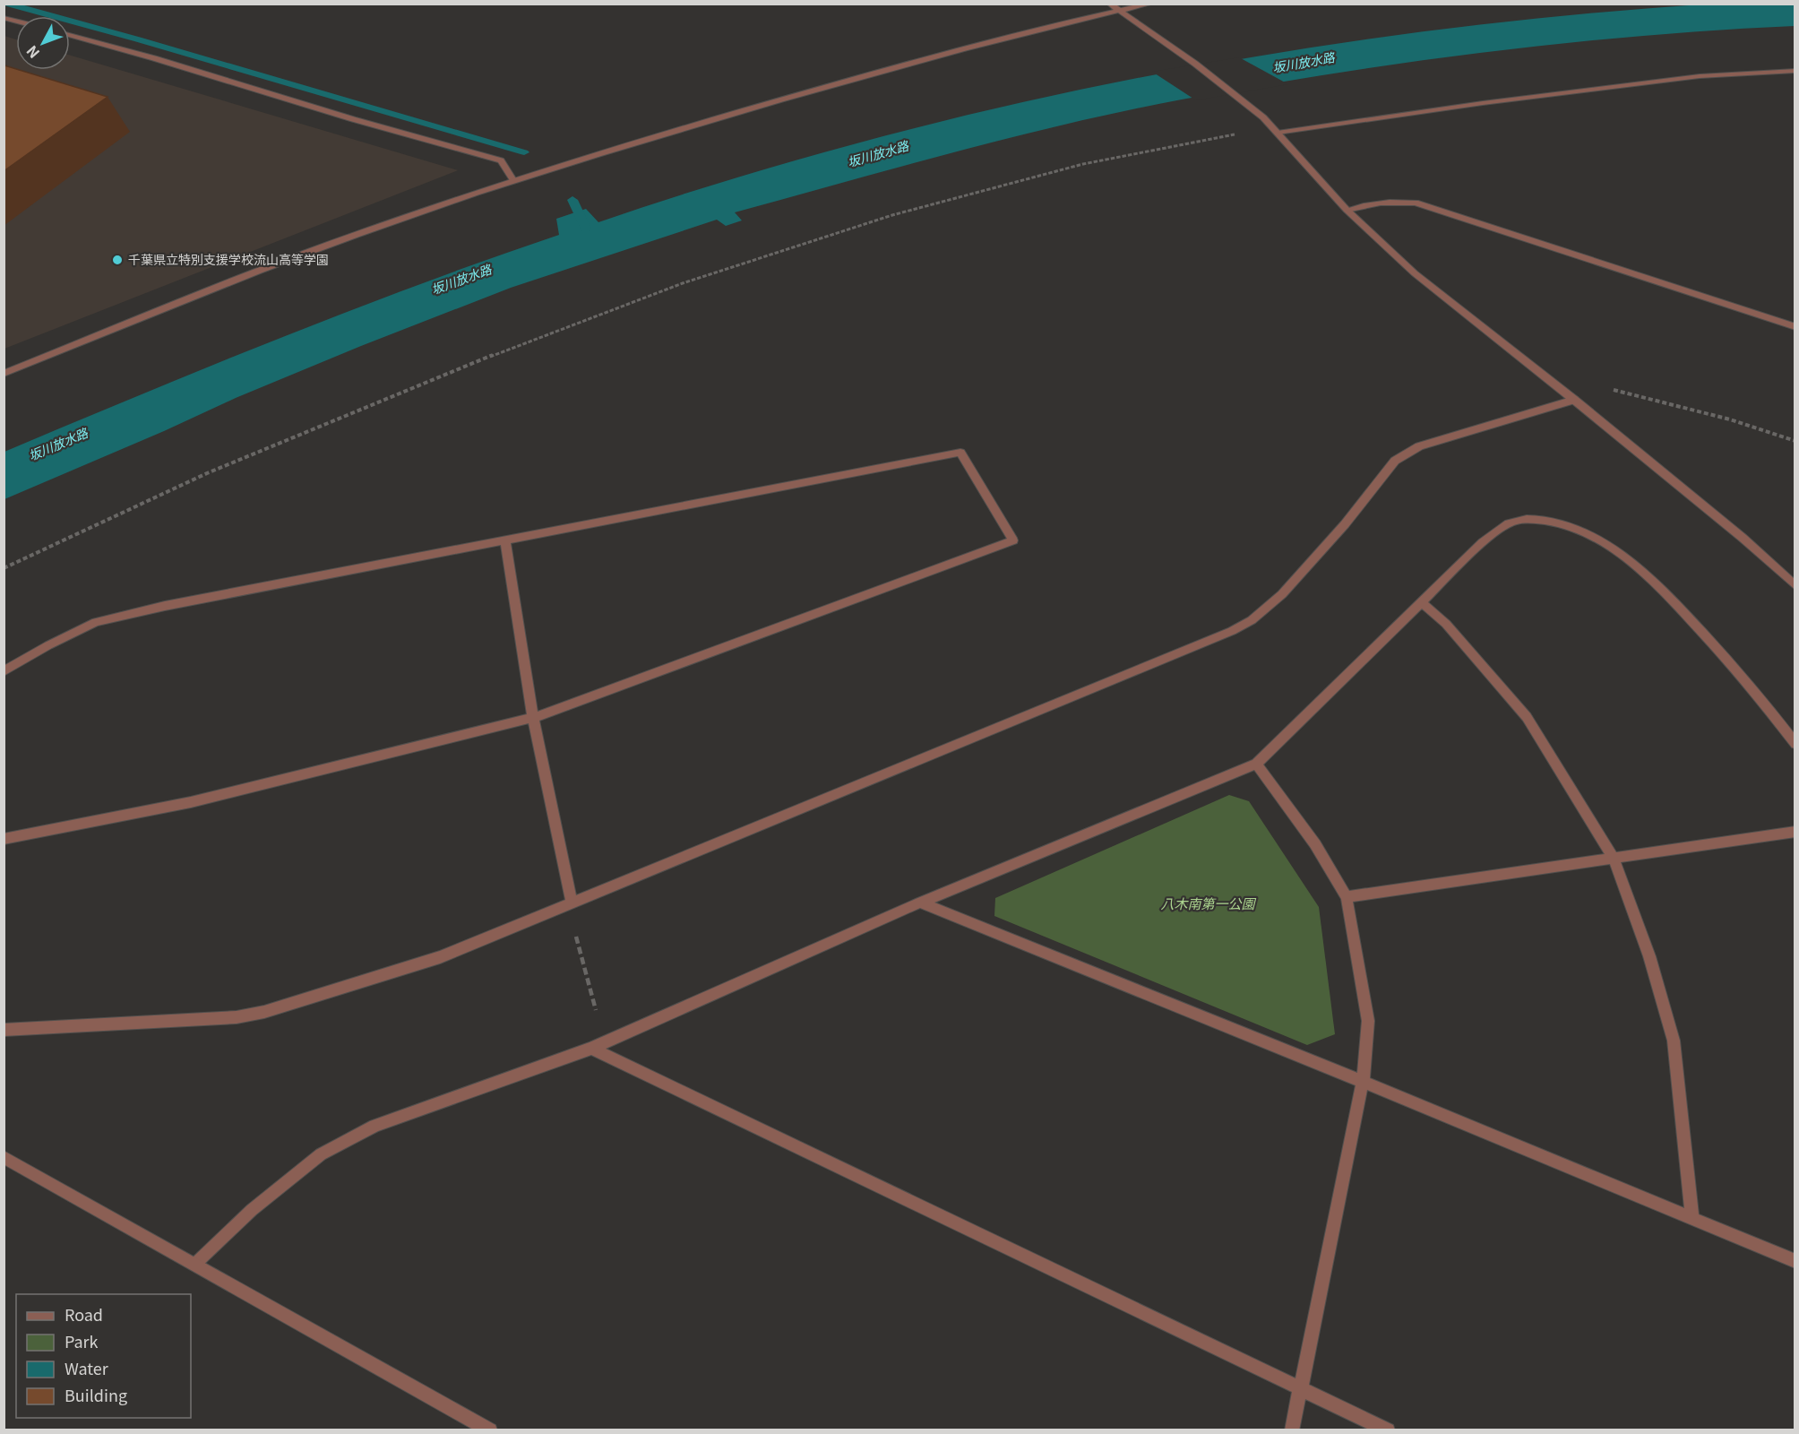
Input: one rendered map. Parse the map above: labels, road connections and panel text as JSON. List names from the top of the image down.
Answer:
{
  "water": ["坂川放水路"],
  "parks": ["八木南第一公園"],
  "places": ["千葉県立特別支援学校流山高等学園"],
  "legend": [
    "Road",
    "Park",
    "Water",
    "Building"
  ],
  "north": "bottom left"
}
